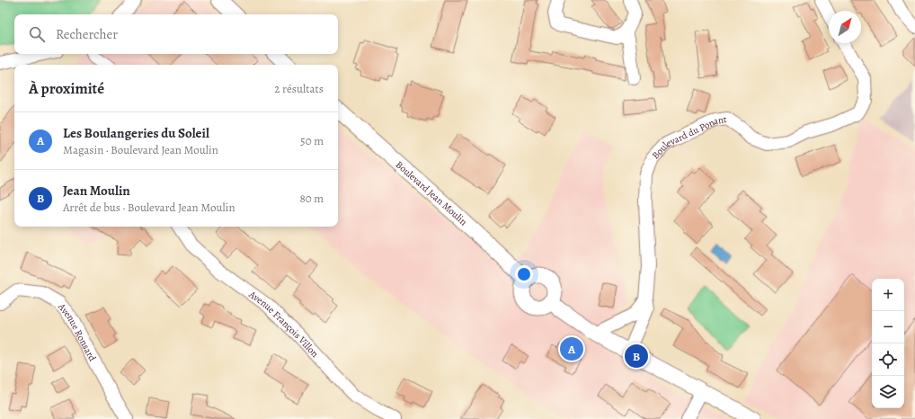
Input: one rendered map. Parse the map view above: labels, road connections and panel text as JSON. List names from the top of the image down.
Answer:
{
  "streets": {
    "street": [
      "Boulevard du Ponant",
      "Boulevard Jean Moulin",
      "Avenue François Villon",
      "Avenue Ronsard"
    ]
  },
  "north": "top right",
  "page": {
    "search": "Rechercher",
    "heading": ["À proximité", "2 résultats"],
    "list": [
      {
        "mark": "A",
        "name": "Les Boulangeries du Soleil",
        "note": "Magasin · Boulevard Jean Moulin",
        "value": "50 m"
      },
      {
        "mark": "B",
        "name": "Jean Moulin",
        "note": "Arrêt de bus · Boulevard Jean Moulin",
        "value": "80 m"
      }
    ],
    "map_buttons": ["+", "−"],
    "pins": ["A", "B"]
  }
}
